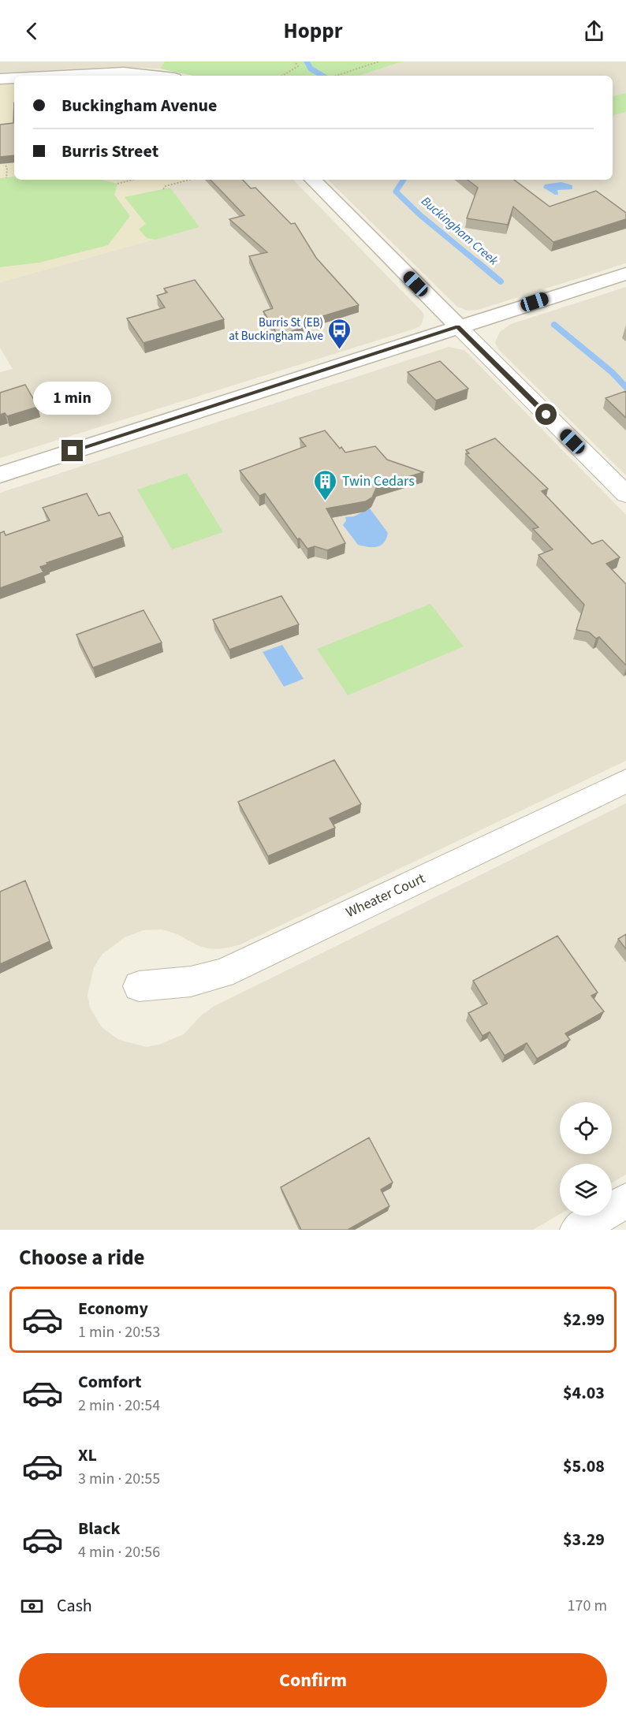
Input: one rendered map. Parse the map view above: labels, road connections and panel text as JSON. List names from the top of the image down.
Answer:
{
  "streets": {
    "street": ["Wheater Court"]
  },
  "water": ["Buckingham Creek"],
  "places": {
    "bus stop": ["Burris St (EB) at Buckingham Ave"],
    "building": ["Twin Cedars"]
  },
  "page": {
    "header": "Hoppr",
    "banner": ["Buckingham Avenue", "Burris Street"],
    "bubble": "1 min",
    "heading": "Choose a ride",
    "list": [
      {
        "name": "Economy",
        "note": "1 min · 20:53",
        "value": "$2.99"
      },
      {
        "name": "Comfort",
        "note": "2 min · 20:54",
        "value": "$4.03"
      },
      {
        "name": "XL",
        "note": "3 min · 20:55",
        "value": "$5.08"
      },
      {
        "name": "Black",
        "note": "4 min · 20:56",
        "value": "$3.29"
      }
    ],
    "pay": ["Cash", "170 m"],
    "buttons": "Confirm"
  }
}
